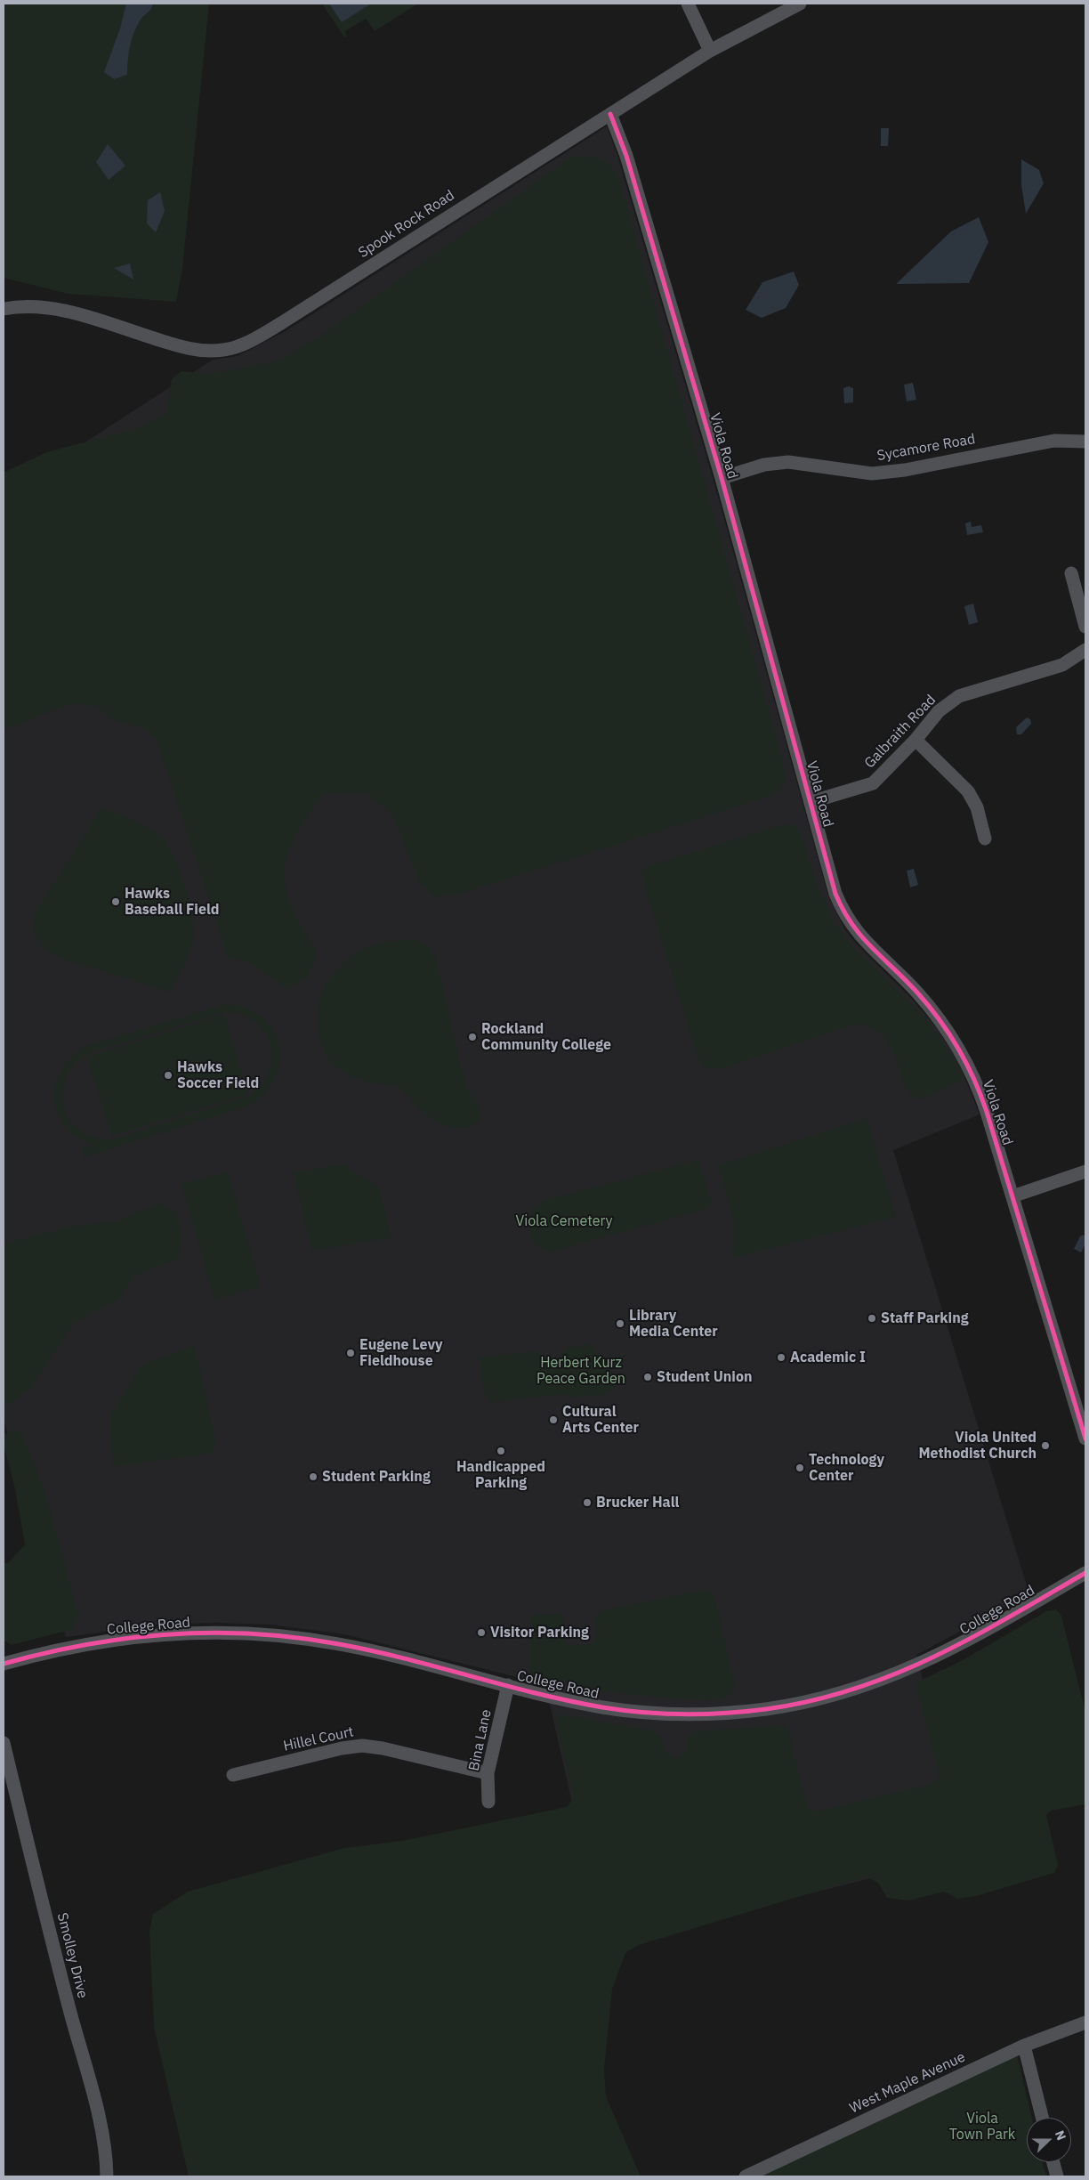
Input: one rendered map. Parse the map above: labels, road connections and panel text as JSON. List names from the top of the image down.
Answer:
{
  "streets": {
    "street": [
      "Spook Rock Road",
      "Viola Road",
      "Sycamore Road",
      "Galbraith Road",
      "College Road",
      "Hillel Court",
      "Bina Lane",
      "Smolley Drive",
      "West Maple Avenue"
    ]
  },
  "crossings": [
    ["Spook Rock Road", "Viola Road"],
    ["Viola Road", "Sycamore Road"],
    ["Viola Road", "Galbraith Road"],
    ["College Road", "Bina Lane"],
    ["Hillel Court", "Bina Lane"]
  ],
  "parks": ["Viola Cemetery", "Herbert Kurz Peace Garden", "Viola Town Park"],
  "places": [
    "Hawks Baseball Field",
    "Rockland Community College",
    "Hawks Soccer Field",
    "Staff Parking",
    "Library Media Center",
    "Eugene Levy Fieldhouse",
    "Academic I",
    "Student Union",
    "Cultural Arts Center",
    "Viola United Methodist Church",
    "Handicapped Parking",
    "Technology Center",
    "Student Parking",
    "Brucker Hall",
    "Visitor Parking"
  ],
  "north": "right"
}
